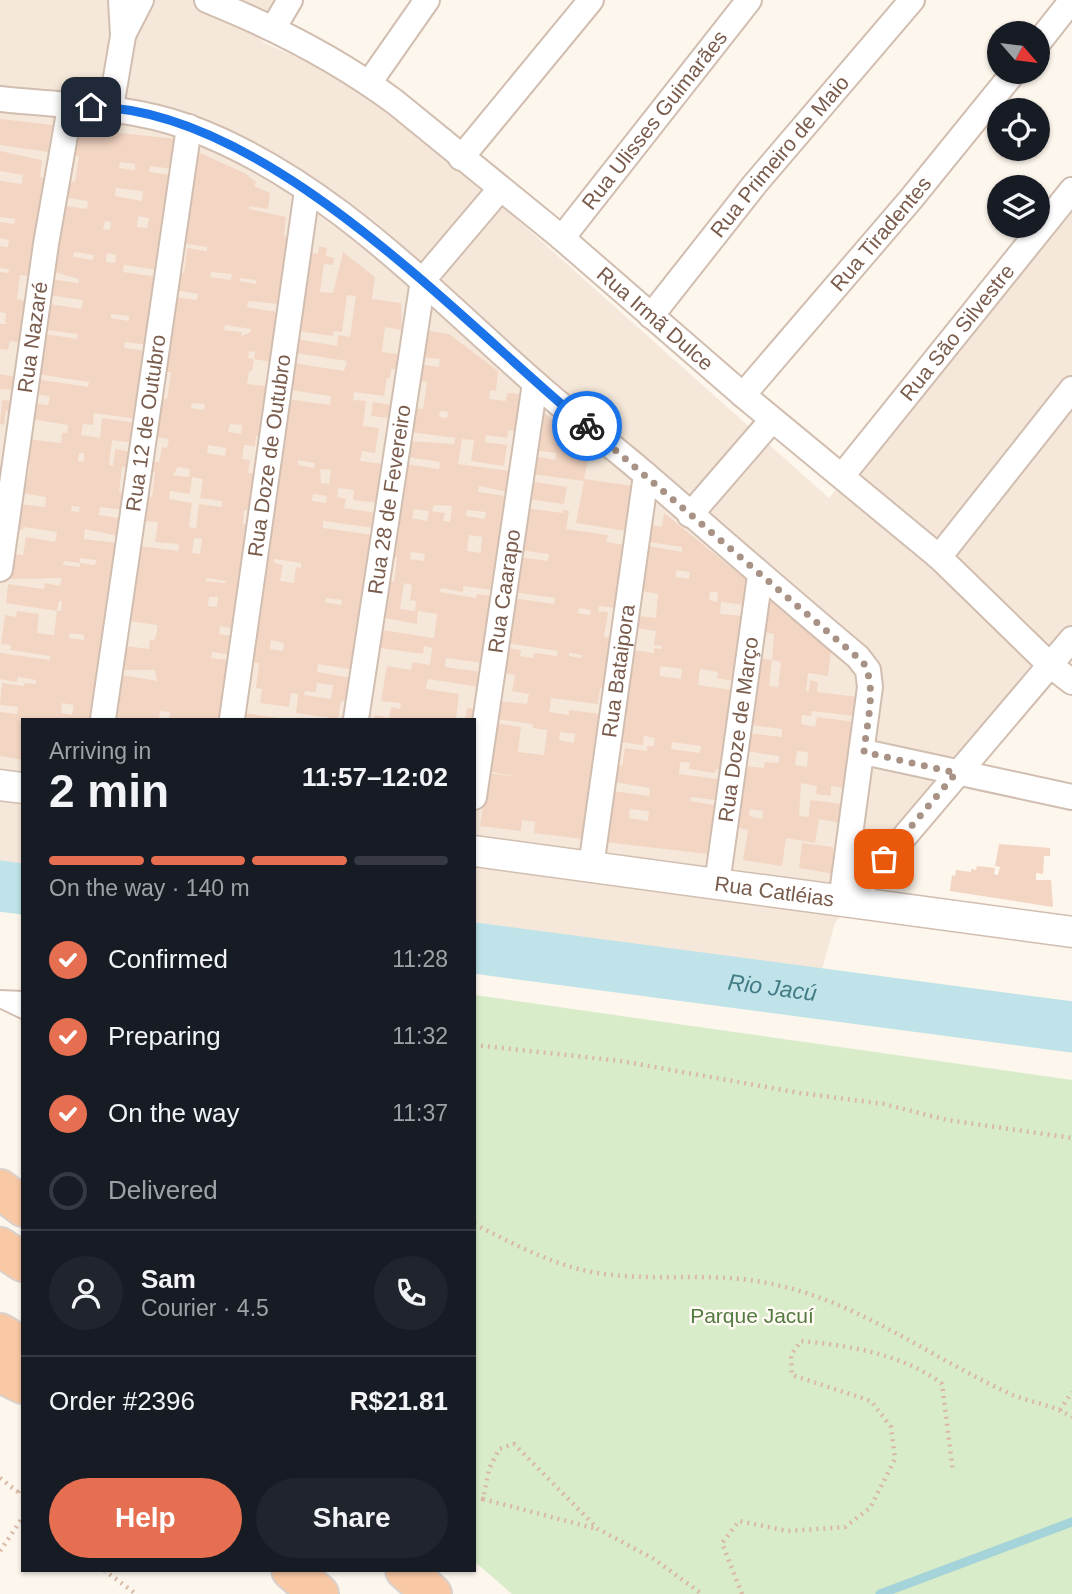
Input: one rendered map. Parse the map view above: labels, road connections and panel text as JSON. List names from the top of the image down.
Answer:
{
  "streets": {
    "street": [
      "Rua Ulisses Guimarães",
      "Rua Primeiro de Maio",
      "Rua Tiradentes",
      "Rua Irmã Dulce",
      "Rua São Silvestre",
      "Rua Nazaré",
      "Rua 12 de Outubro",
      "Rua Doze de Outubro",
      "Rua 28 de Fevereiro",
      "Rua Caarapo",
      "Rua Bataipora",
      "Rua Doze de Março",
      "Rua Catléias"
    ]
  },
  "crossings": [
    ["Rua Ulisses Guimarães", "Rua Irmã Dulce"],
    ["Rua Primeiro de Maio", "Rua Irmã Dulce"],
    ["Rua Tiradentes", "Rua Irmã Dulce"],
    ["Rua Irmã Dulce", "Rua São Silvestre"],
    ["Rua Bataipora", "Rua Catléias"],
    ["Rua Doze de Março", "Rua Catléias"]
  ],
  "water": ["Rio Jacú"],
  "parks": ["Parque Jacuí"],
  "north": "bottom right",
  "page": {
    "heading": ["2 min", "Arriving in", "11:57–12:02"],
    "panel": [
      "Sam",
      "Courier · 4.5",
      "Order #2396",
      "R$21.81"
    ],
    "bar": "On the way · 140 m",
    "list": [
      ["Confirmed", "11:28"],
      ["Preparing", "11:32"],
      ["On the way", "11:37"],
      "Delivered"
    ],
    "buttons": ["Help", "Share"]
  }
}
